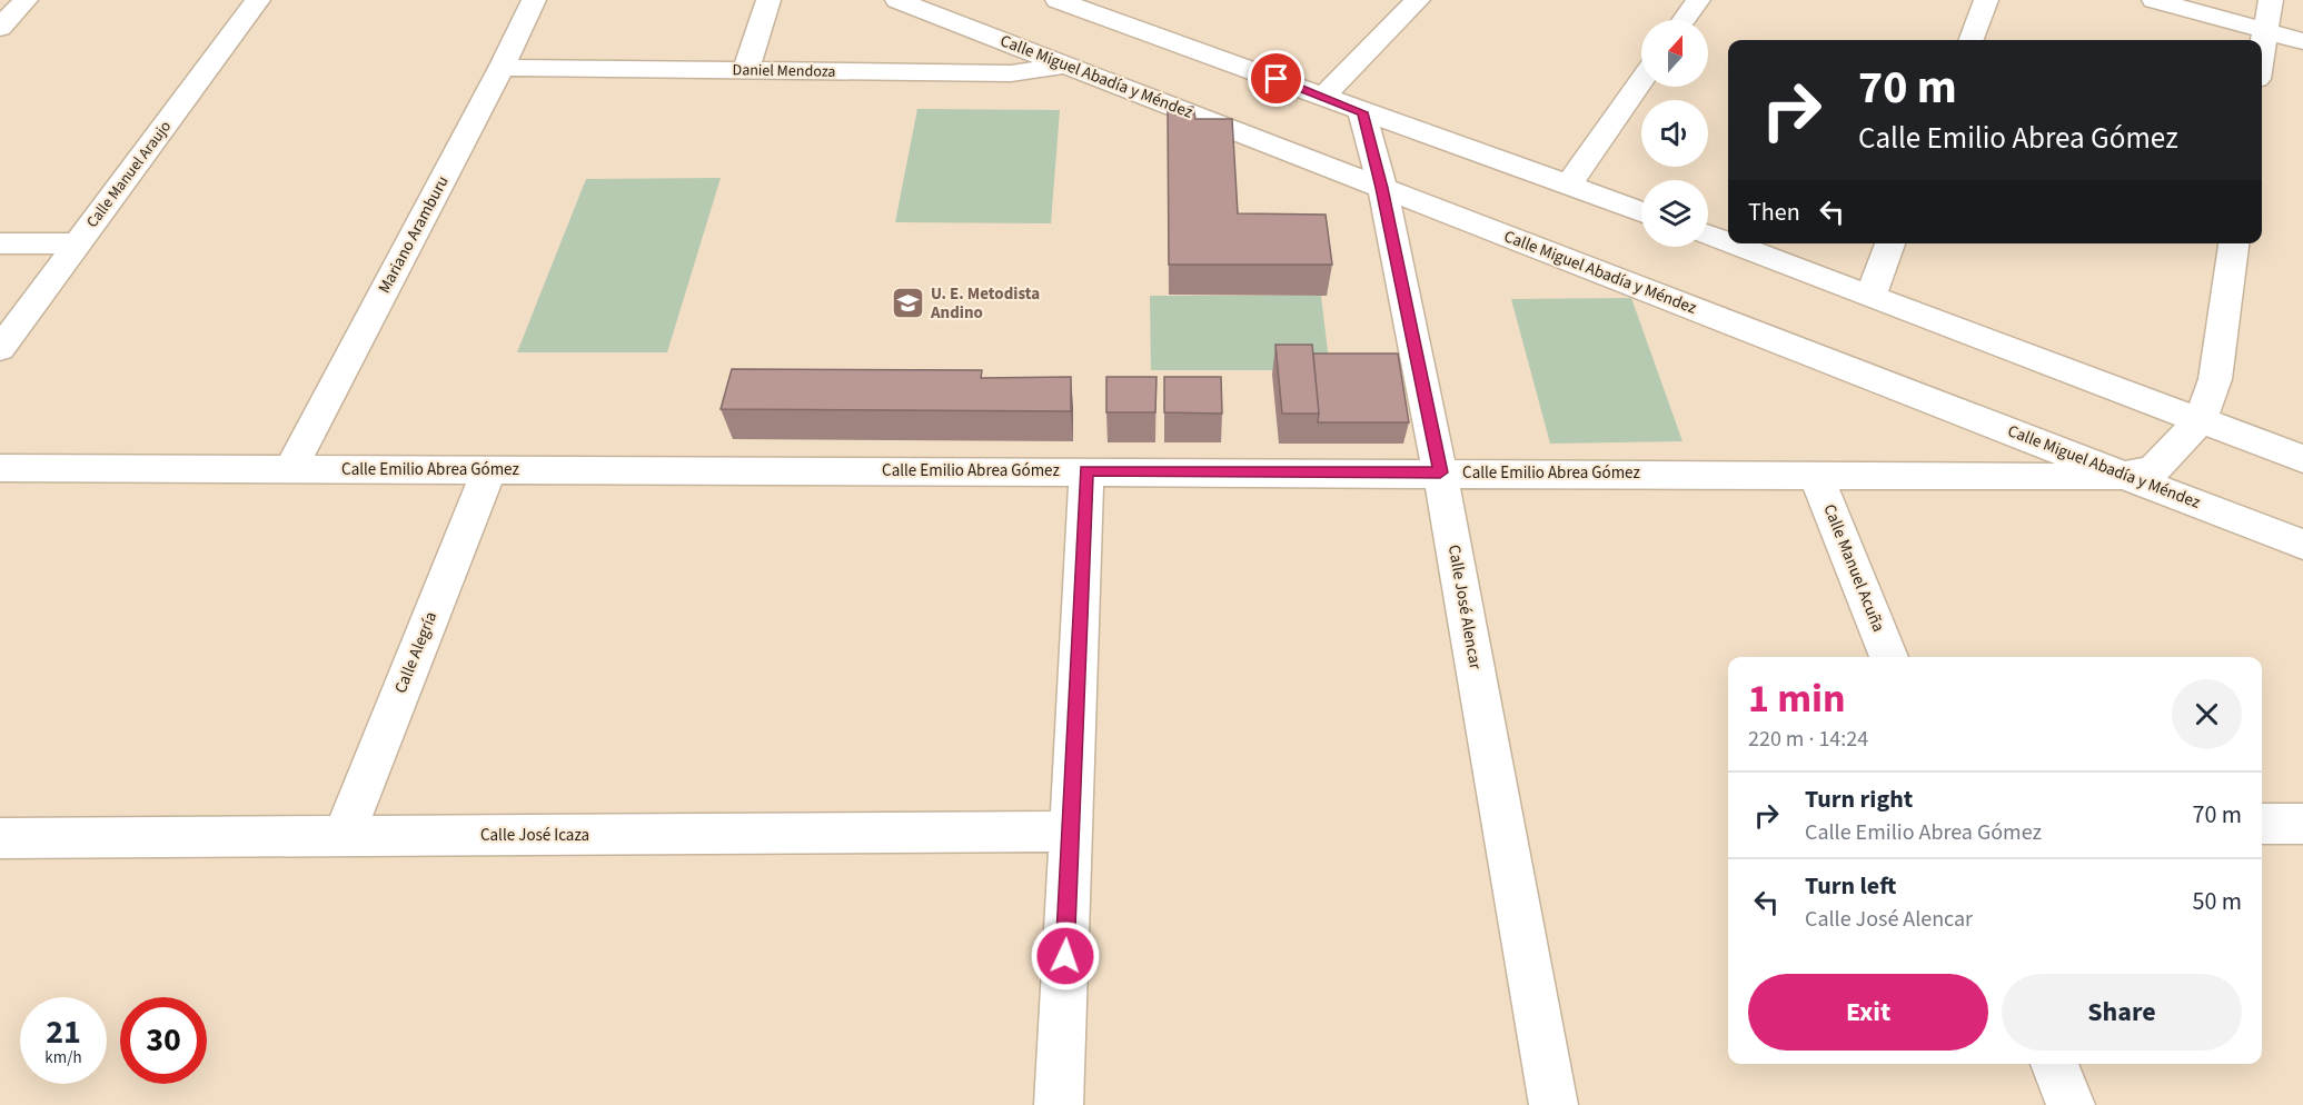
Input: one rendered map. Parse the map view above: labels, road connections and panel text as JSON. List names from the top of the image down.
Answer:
{
  "streets": {
    "street": [
      "Daniel Mendoza",
      "Calle Miguel Abadía y Méndez",
      "Calle Manuel Araujo",
      "Mariano Aramburu",
      "Calle Emilio Abrea Gómez",
      "Calle Manuel Acuña",
      "Calle José Alencar",
      "Calle Alegría",
      "Calle José Icaza"
    ]
  },
  "crossings": [
    ["Daniel Mendoza", "Calle Miguel Abadía y Méndez"],
    ["Daniel Mendoza", "Mariano Aramburu"],
    ["Calle Miguel Abadía y Méndez", "Calle Emilio Abrea Gómez"],
    ["Calle Miguel Abadía y Méndez", "Calle José Alencar"],
    ["Mariano Aramburu", "Calle Emilio Abrea Gómez"],
    ["Calle Emilio Abrea Gómez", "Calle Manuel Acuña"],
    ["Calle Emilio Abrea Gómez", "Calle José Alencar"],
    ["Calle Emilio Abrea Gómez", "Calle Alegría"],
    ["Calle Alegría", "Calle José Icaza"]
  ],
  "places": {
    "school or university": ["U. E. Metodista Andino"]
  },
  "north": "top",
  "page": {
    "turn": ["70 m", "Calle Emilio Abrea Gómez"],
    "then": "Then",
    "heading": ["1 min", "220 m · 14:24"],
    "list": [
      {
        "name": "Turn right",
        "note": "Calle Emilio Abrea Gómez",
        "value": "70 m"
      },
      {
        "name": "Turn left",
        "note": "Calle José Alencar",
        "value": "50 m"
      }
    ],
    "buttons": ["Exit", "Share"],
    "speed": "21 km/h",
    "limit": "30"
  }
}
